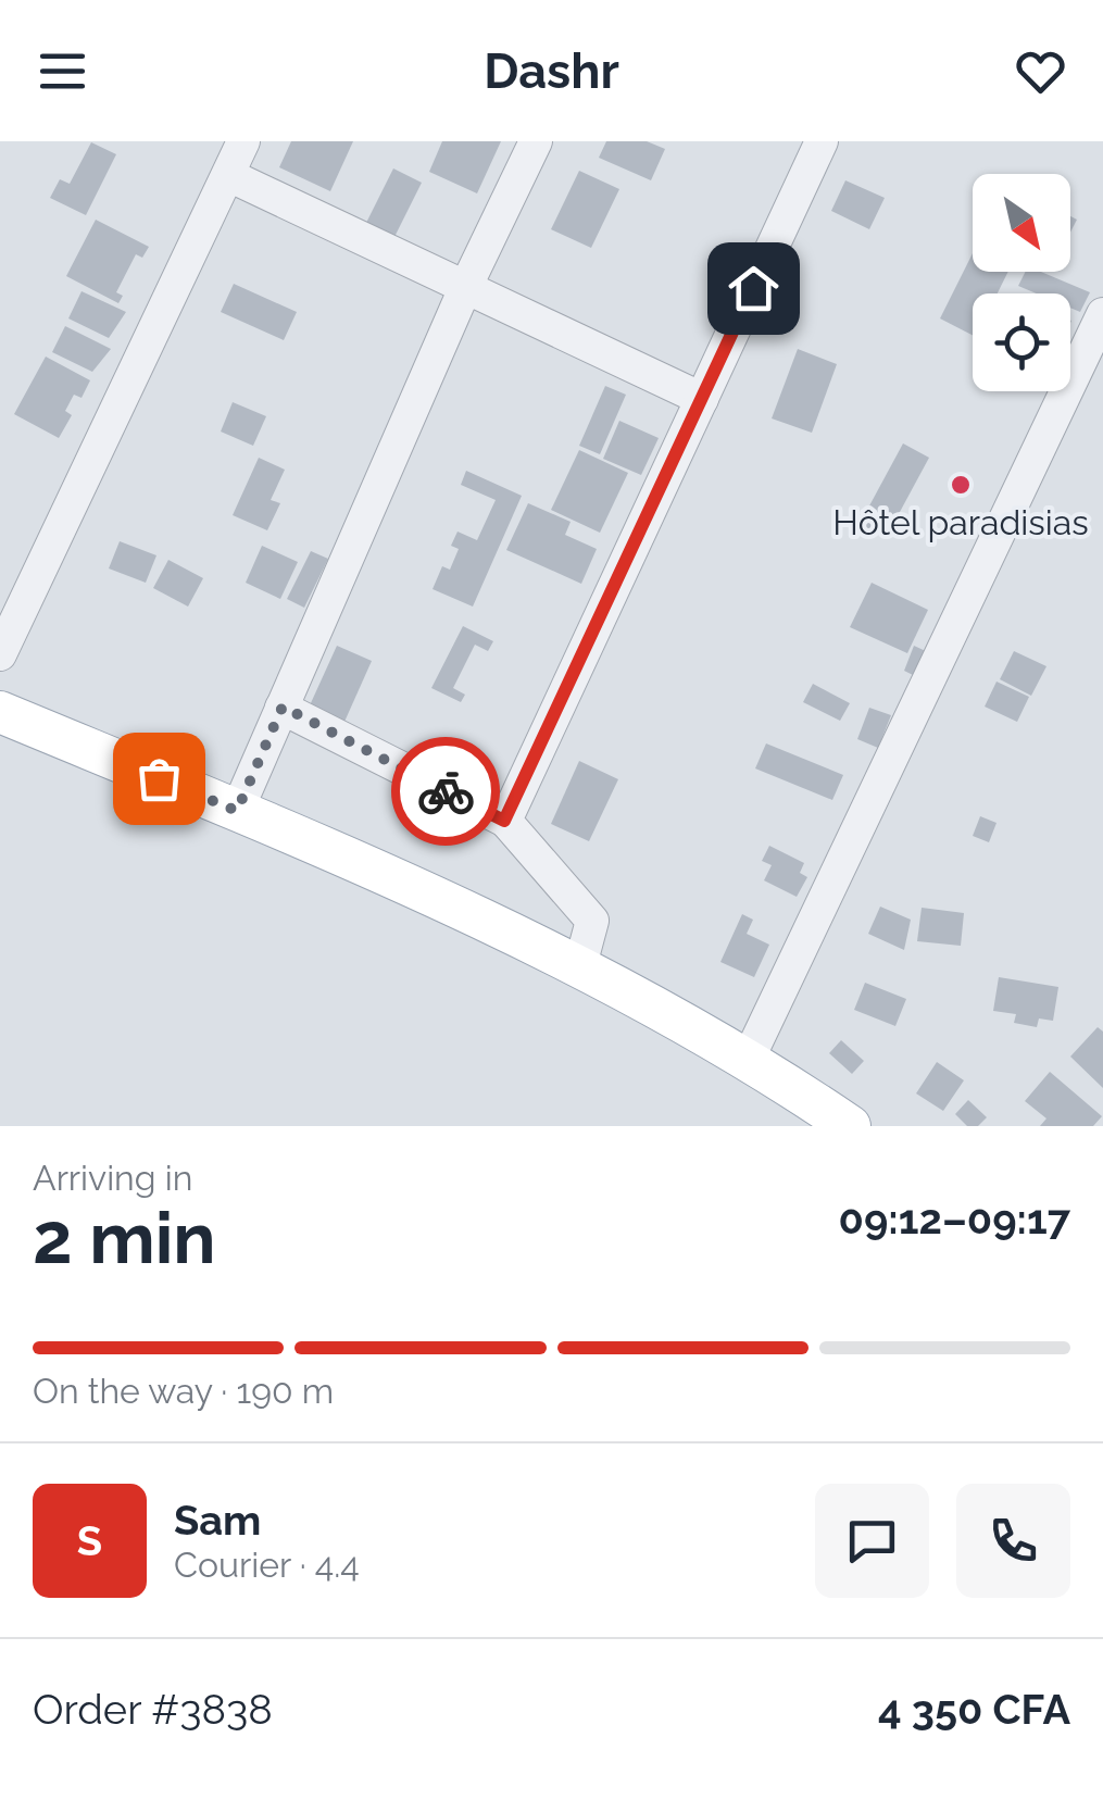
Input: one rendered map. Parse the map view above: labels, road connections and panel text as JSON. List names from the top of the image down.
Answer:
{
  "places": ["Hôtel paradisias"],
  "north": "bottom right",
  "page": {
    "header": "Dashr",
    "heading": ["2 min", "Arriving in", "09:12–09:17"],
    "panel": [
      "Sam",
      "Courier · 4.4",
      "Order #3838",
      "4 350 CFA"
    ],
    "bar": "On the way · 190 m",
    "round": "S"
  }
}
